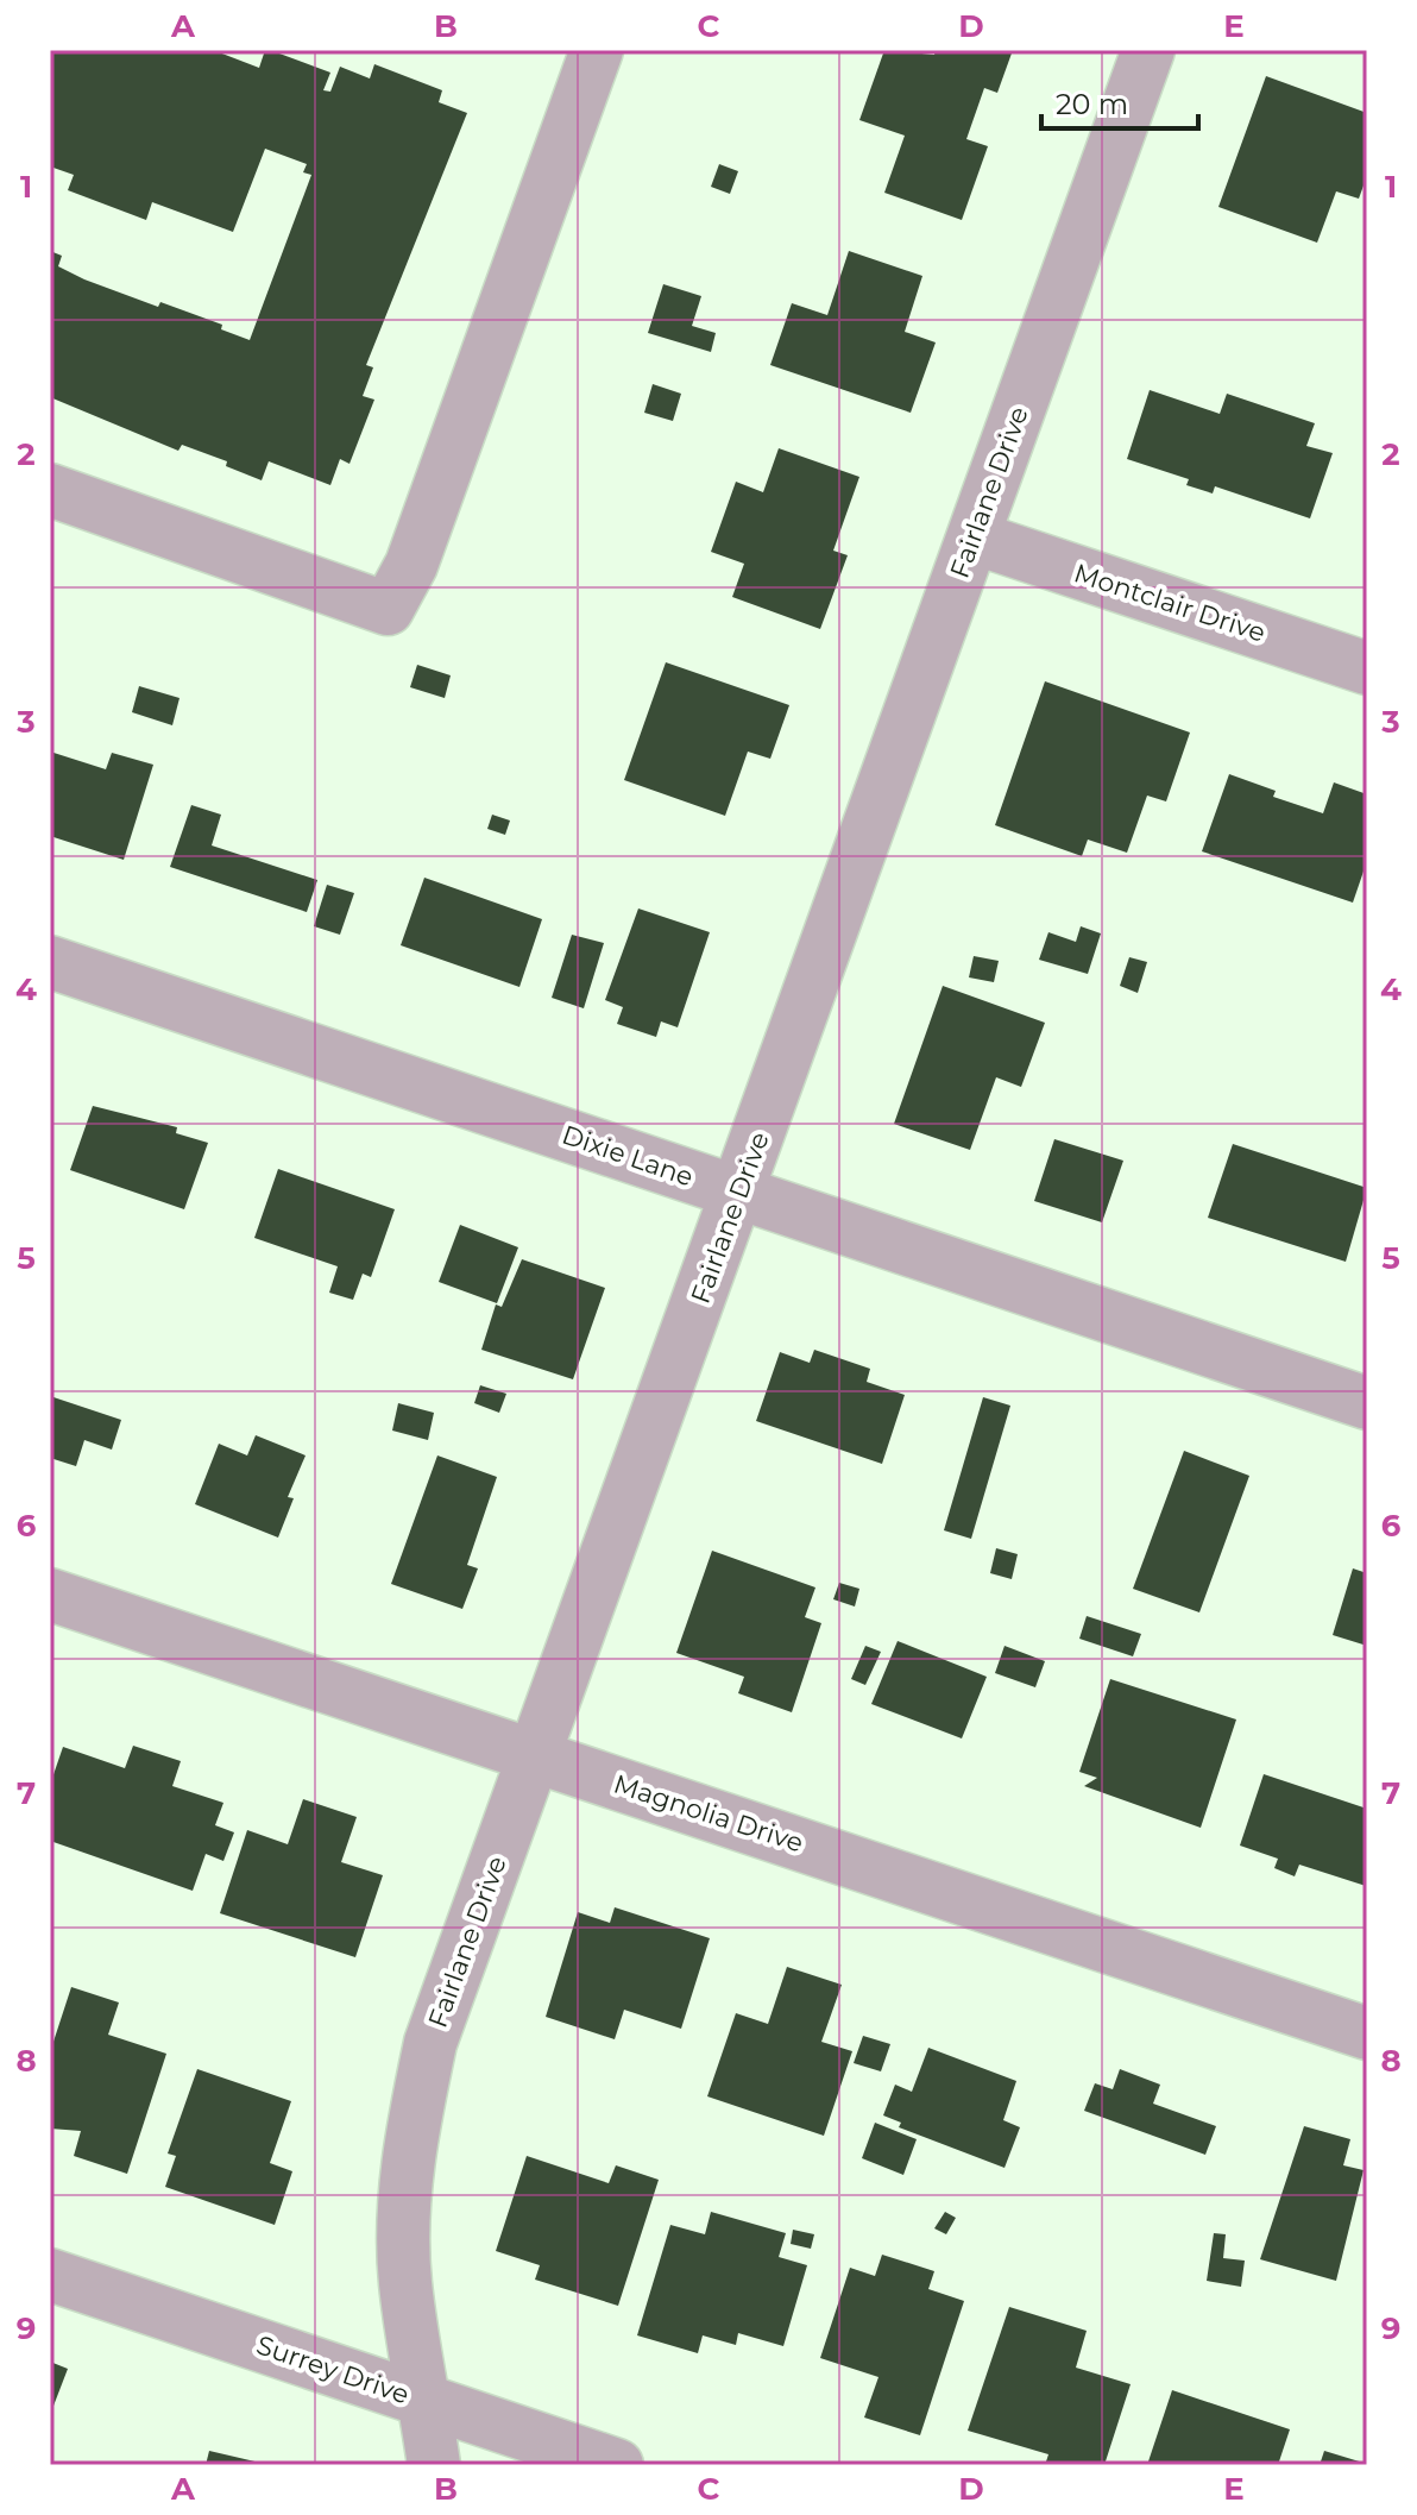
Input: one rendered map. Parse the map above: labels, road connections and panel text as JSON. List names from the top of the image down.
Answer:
{
  "streets": {
    "street": [
      "Fairlane Drive",
      "Montclair Drive",
      "Dixie Lane",
      "Magnolia Drive",
      "Surrey Drive"
    ]
  },
  "crossings": [
    ["Fairlane Drive", "Montclair Drive"],
    ["Fairlane Drive", "Dixie Lane"],
    ["Fairlane Drive", "Magnolia Drive"],
    ["Fairlane Drive", "Surrey Drive"]
  ],
  "scale_bar": "20 m",
  "grid": {
    "columns": [
      "A",
      "B",
      "C",
      "D",
      "E"
    ],
    "rows": [
      "1",
      "2",
      "3",
      "4",
      "5",
      "6",
      "7",
      "8",
      "9"
    ]
  }
}
